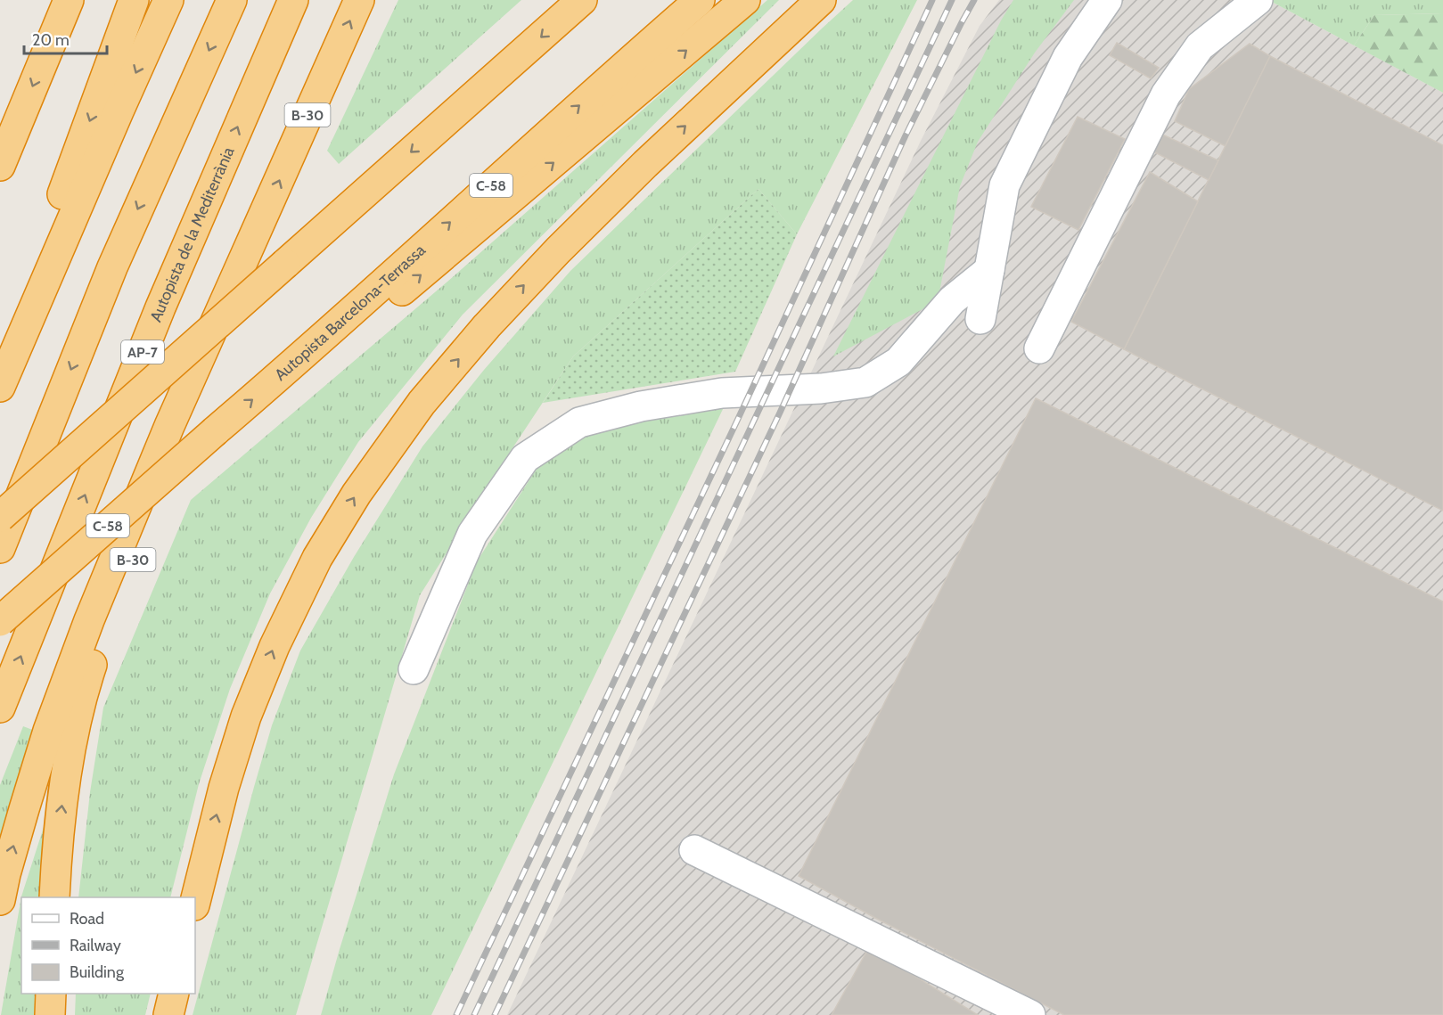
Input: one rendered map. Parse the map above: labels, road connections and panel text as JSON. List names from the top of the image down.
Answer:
{
  "streets": {
    "highway": [
      "B-30",
      "C-58",
      "Autopista de la Mediterrània",
      "Autopista Barcelona-Terrassa",
      "AP-7"
    ]
  },
  "legend": ["Road", "Railway", "Building"],
  "scale_bar": "20 m"
}
